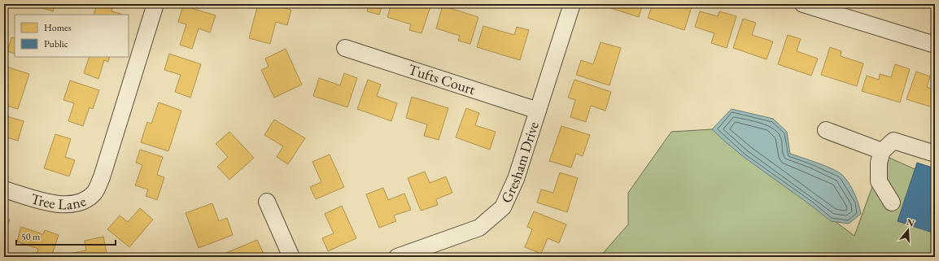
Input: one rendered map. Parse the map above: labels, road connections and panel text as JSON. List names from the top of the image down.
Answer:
{
  "streets": {
    "street": ["Tufts Court", "Gresham Drive", "Tree Lane"]
  },
  "crossings": [
    ["Tufts Court", "Gresham Drive"]
  ],
  "legend": ["Homes", "Public"],
  "scale_bar": "50 m",
  "north": "top"
}
